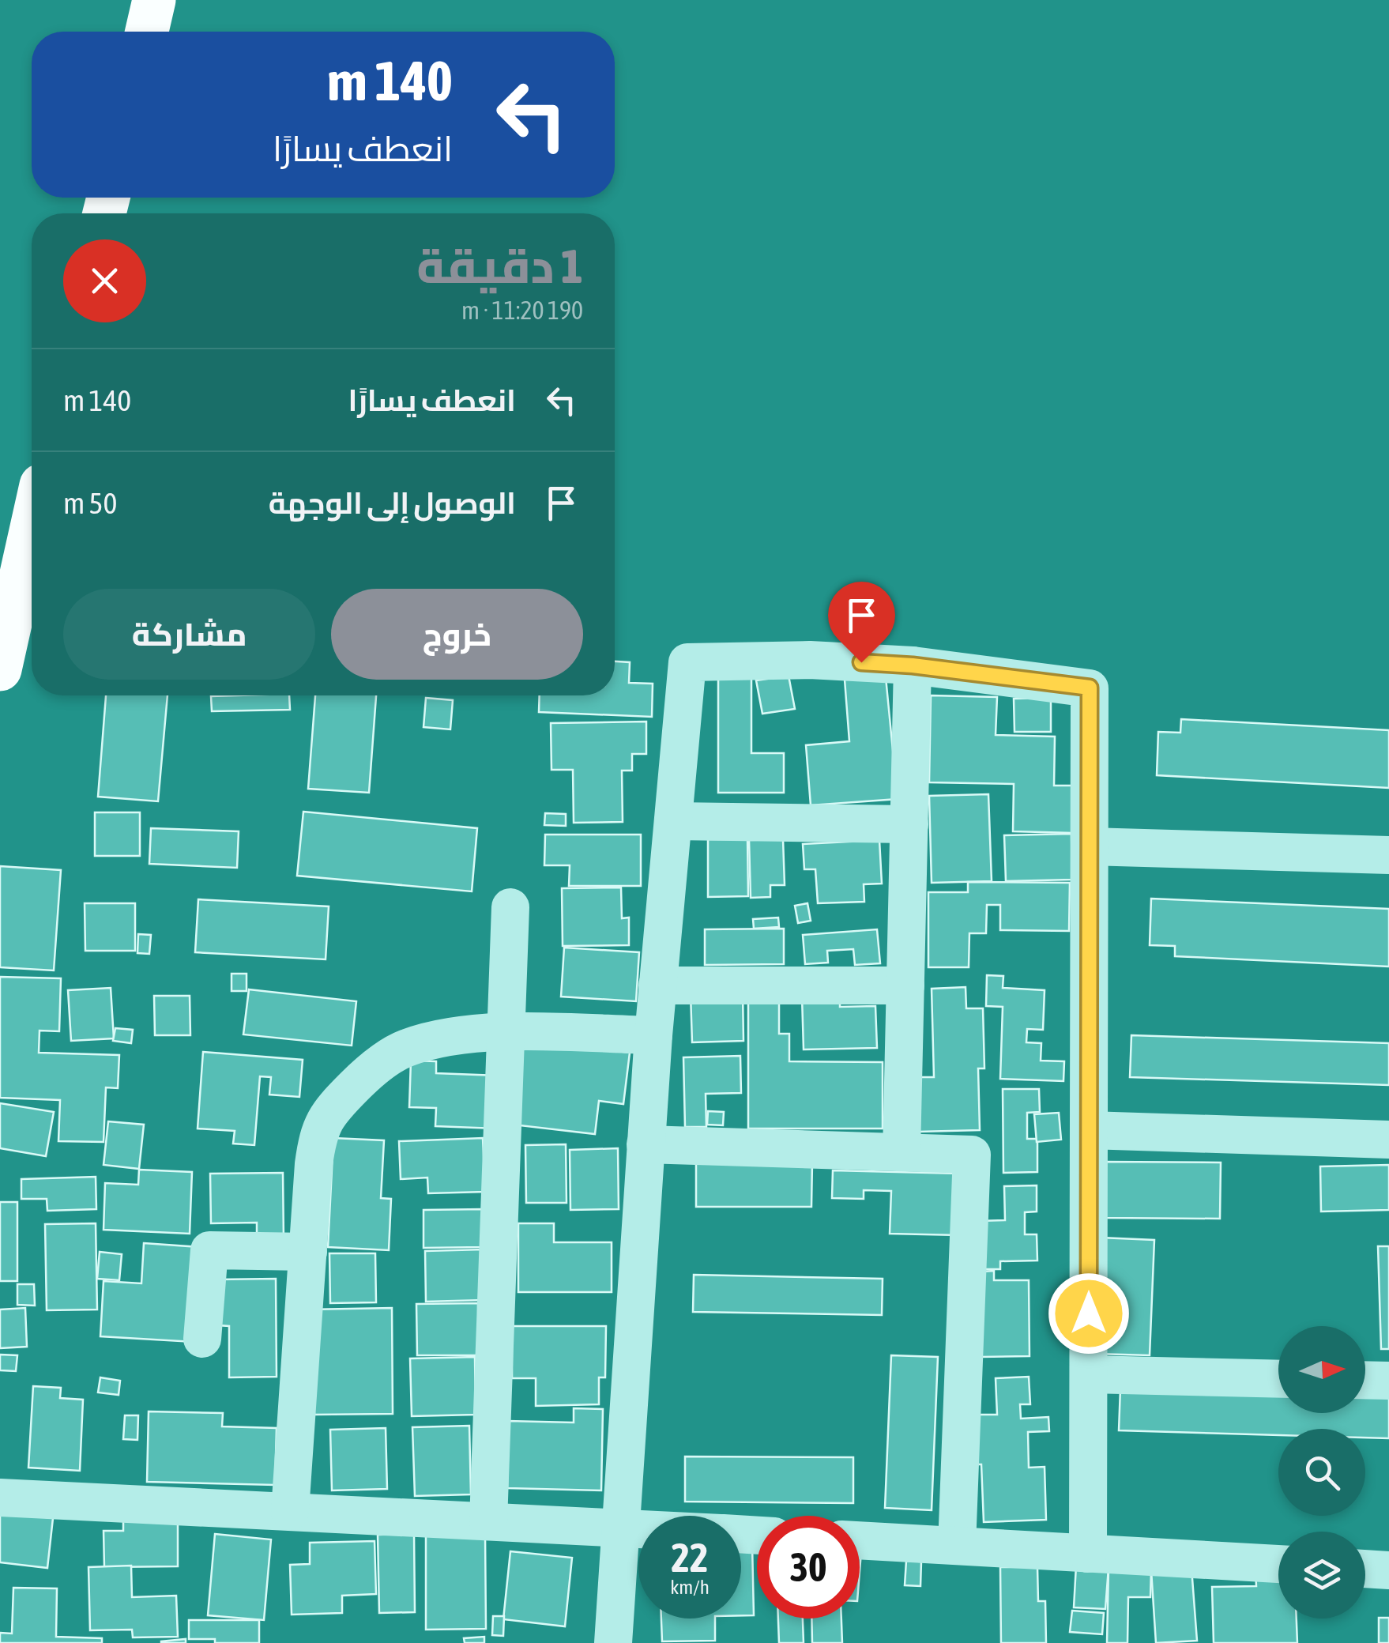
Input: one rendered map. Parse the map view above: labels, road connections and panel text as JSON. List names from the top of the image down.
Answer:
{
  "north": "right",
  "page": {
    "turn": ["140 m", "انعطف يسارًا"],
    "heading": ["1 دقيقة", "190 m · 11:20"],
    "list": [
      {
        "name": "انعطف يسارًا",
        "value": "140 m"
      },
      {
        "name": "الوصول إلى الوجهة",
        "value": "50 m"
      }
    ],
    "buttons": ["خروج", "مشاركة"],
    "speed": "22 km/h",
    "limit": "30"
  }
}
